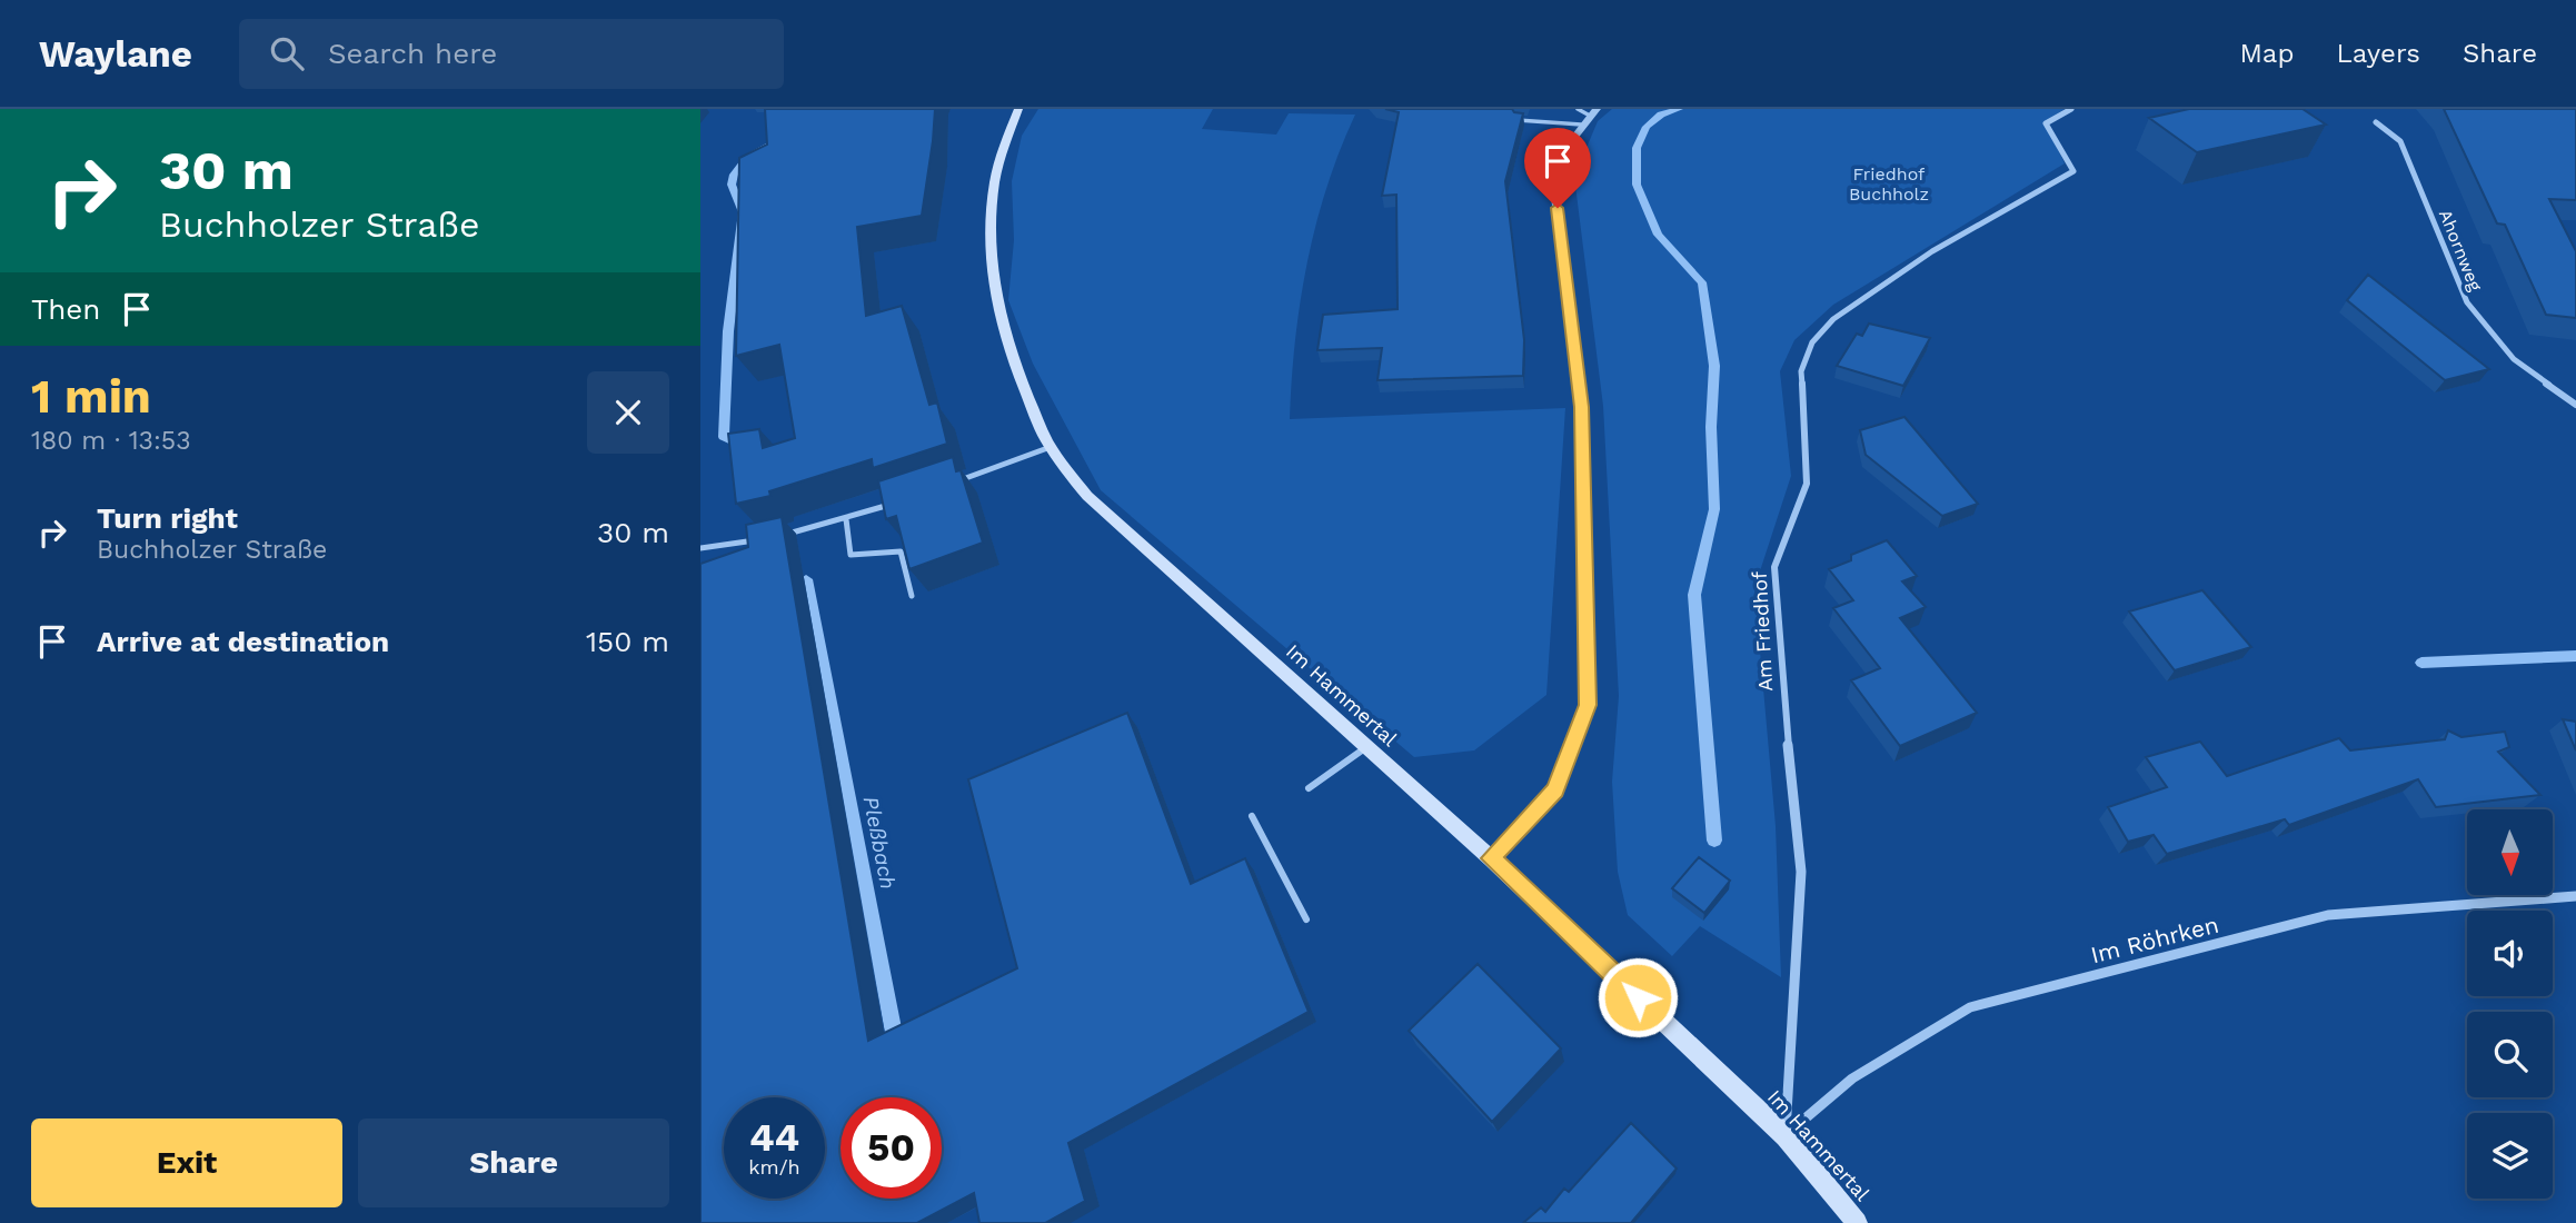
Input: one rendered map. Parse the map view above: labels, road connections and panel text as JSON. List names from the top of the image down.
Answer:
{
  "streets": {
    "main road": ["Im Hammertal"],
    "street": ["Ahornweg", "Am Friedhof", "Im Röhrken"]
  },
  "crossings": [
    ["Am Friedhof", "Im Hammertal"],
    ["Am Friedhof", "Im Röhrken"],
    ["Im Hammertal", "Im Röhrken"]
  ],
  "water": ["Pleßbach"],
  "parks": ["Friedhof Buchholz"],
  "north": "bottom",
  "page": {
    "header": "Waylane",
    "search": "Search here",
    "nav": ["Map", "Layers", "Share"],
    "turn": ["30 m", "Buchholzer Straße"],
    "then": "Then",
    "heading": ["1 min", "180 m · 13:53"],
    "list": [
      {
        "name": "Turn right",
        "note": "Buchholzer Straße",
        "value": "30 m"
      },
      {
        "name": "Arrive at destination",
        "value": "150 m"
      }
    ],
    "speed": "44 km/h",
    "limit": "50",
    "buttons": ["Exit", "Share"]
  }
}
